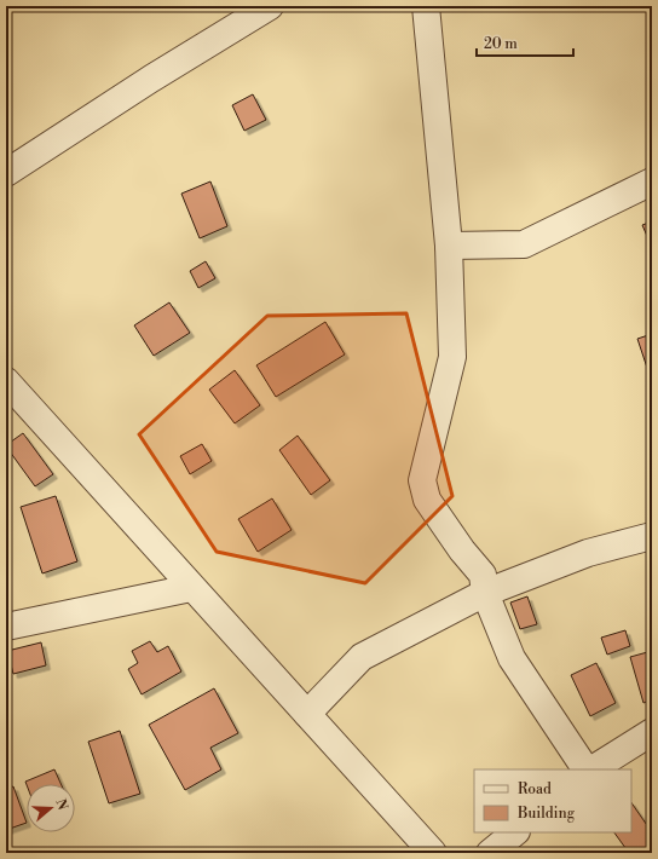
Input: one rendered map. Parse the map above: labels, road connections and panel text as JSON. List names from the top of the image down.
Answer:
{
  "legend": ["Road", "Building"],
  "scale_bar": "20 m",
  "north": "right"
}
